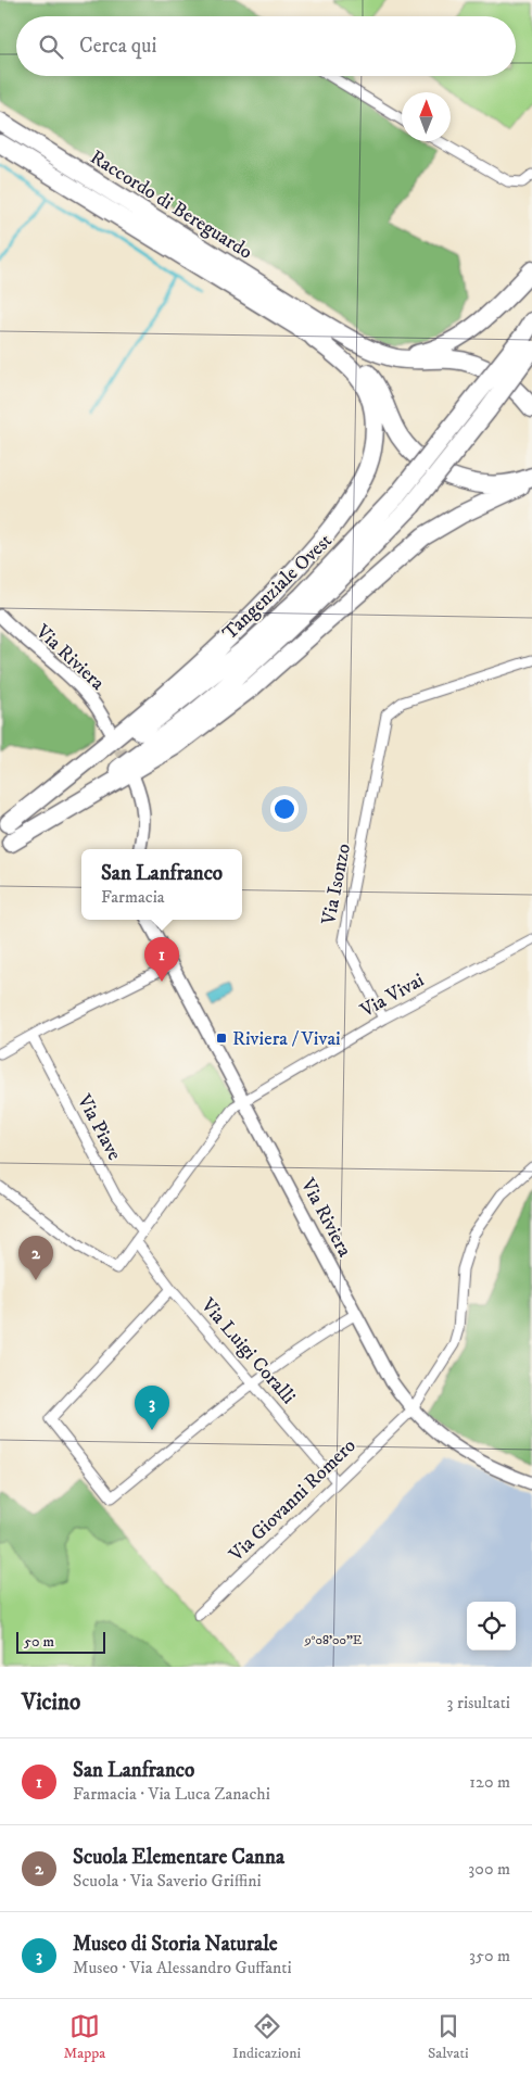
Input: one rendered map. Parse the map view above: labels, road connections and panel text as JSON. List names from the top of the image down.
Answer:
{
  "streets": {
    "highway": ["Raccordo di Bereguardo", "Tangenziale Ovest"],
    "street": [
      "Via Riviera",
      "Via Isonzo",
      "Via Vivai",
      "Via Piave",
      "Via Luigi Coralli",
      "Via Giovanni Romero"
    ]
  },
  "crossings": [
    ["Via Riviera", "Via Vivai"],
    ["Via Riviera", "Via Giovanni Romero"],
    ["Via Isonzo", "Via Vivai"],
    ["Via Vivai", "Via Piave"],
    ["Via Vivai", "Via Luigi Coralli"],
    ["Via Luigi Coralli", "Via Giovanni Romero"]
  ],
  "places": {
    "transit": ["Riviera / Vivai"]
  },
  "scale_bar": "50 m",
  "north": "top",
  "page": {
    "search": "Cerca qui",
    "popup": ["San Lanfranco", "Farmacia"],
    "pins": ["1", "2", "3"],
    "scale": "50 m",
    "heading": ["Vicino", "3 risultati"],
    "list": [
      {
        "mark": "1",
        "name": "San Lanfranco",
        "note": "Farmacia · Via Luca Zanachi",
        "value": "120 m"
      },
      {
        "mark": "2",
        "name": "Scuola Elementare Canna",
        "note": "Scuola · Via Saverio Griffini",
        "value": "300 m"
      },
      {
        "mark": "3",
        "name": "Museo di Storia Naturale",
        "note": "Museo · Via Alessandro Guffanti",
        "value": "350 m"
      }
    ],
    "nav": ["Mappa", "Indicazioni", "Salvati"]
  },
  "coordinates": ["9°08'00\"E"]
}
